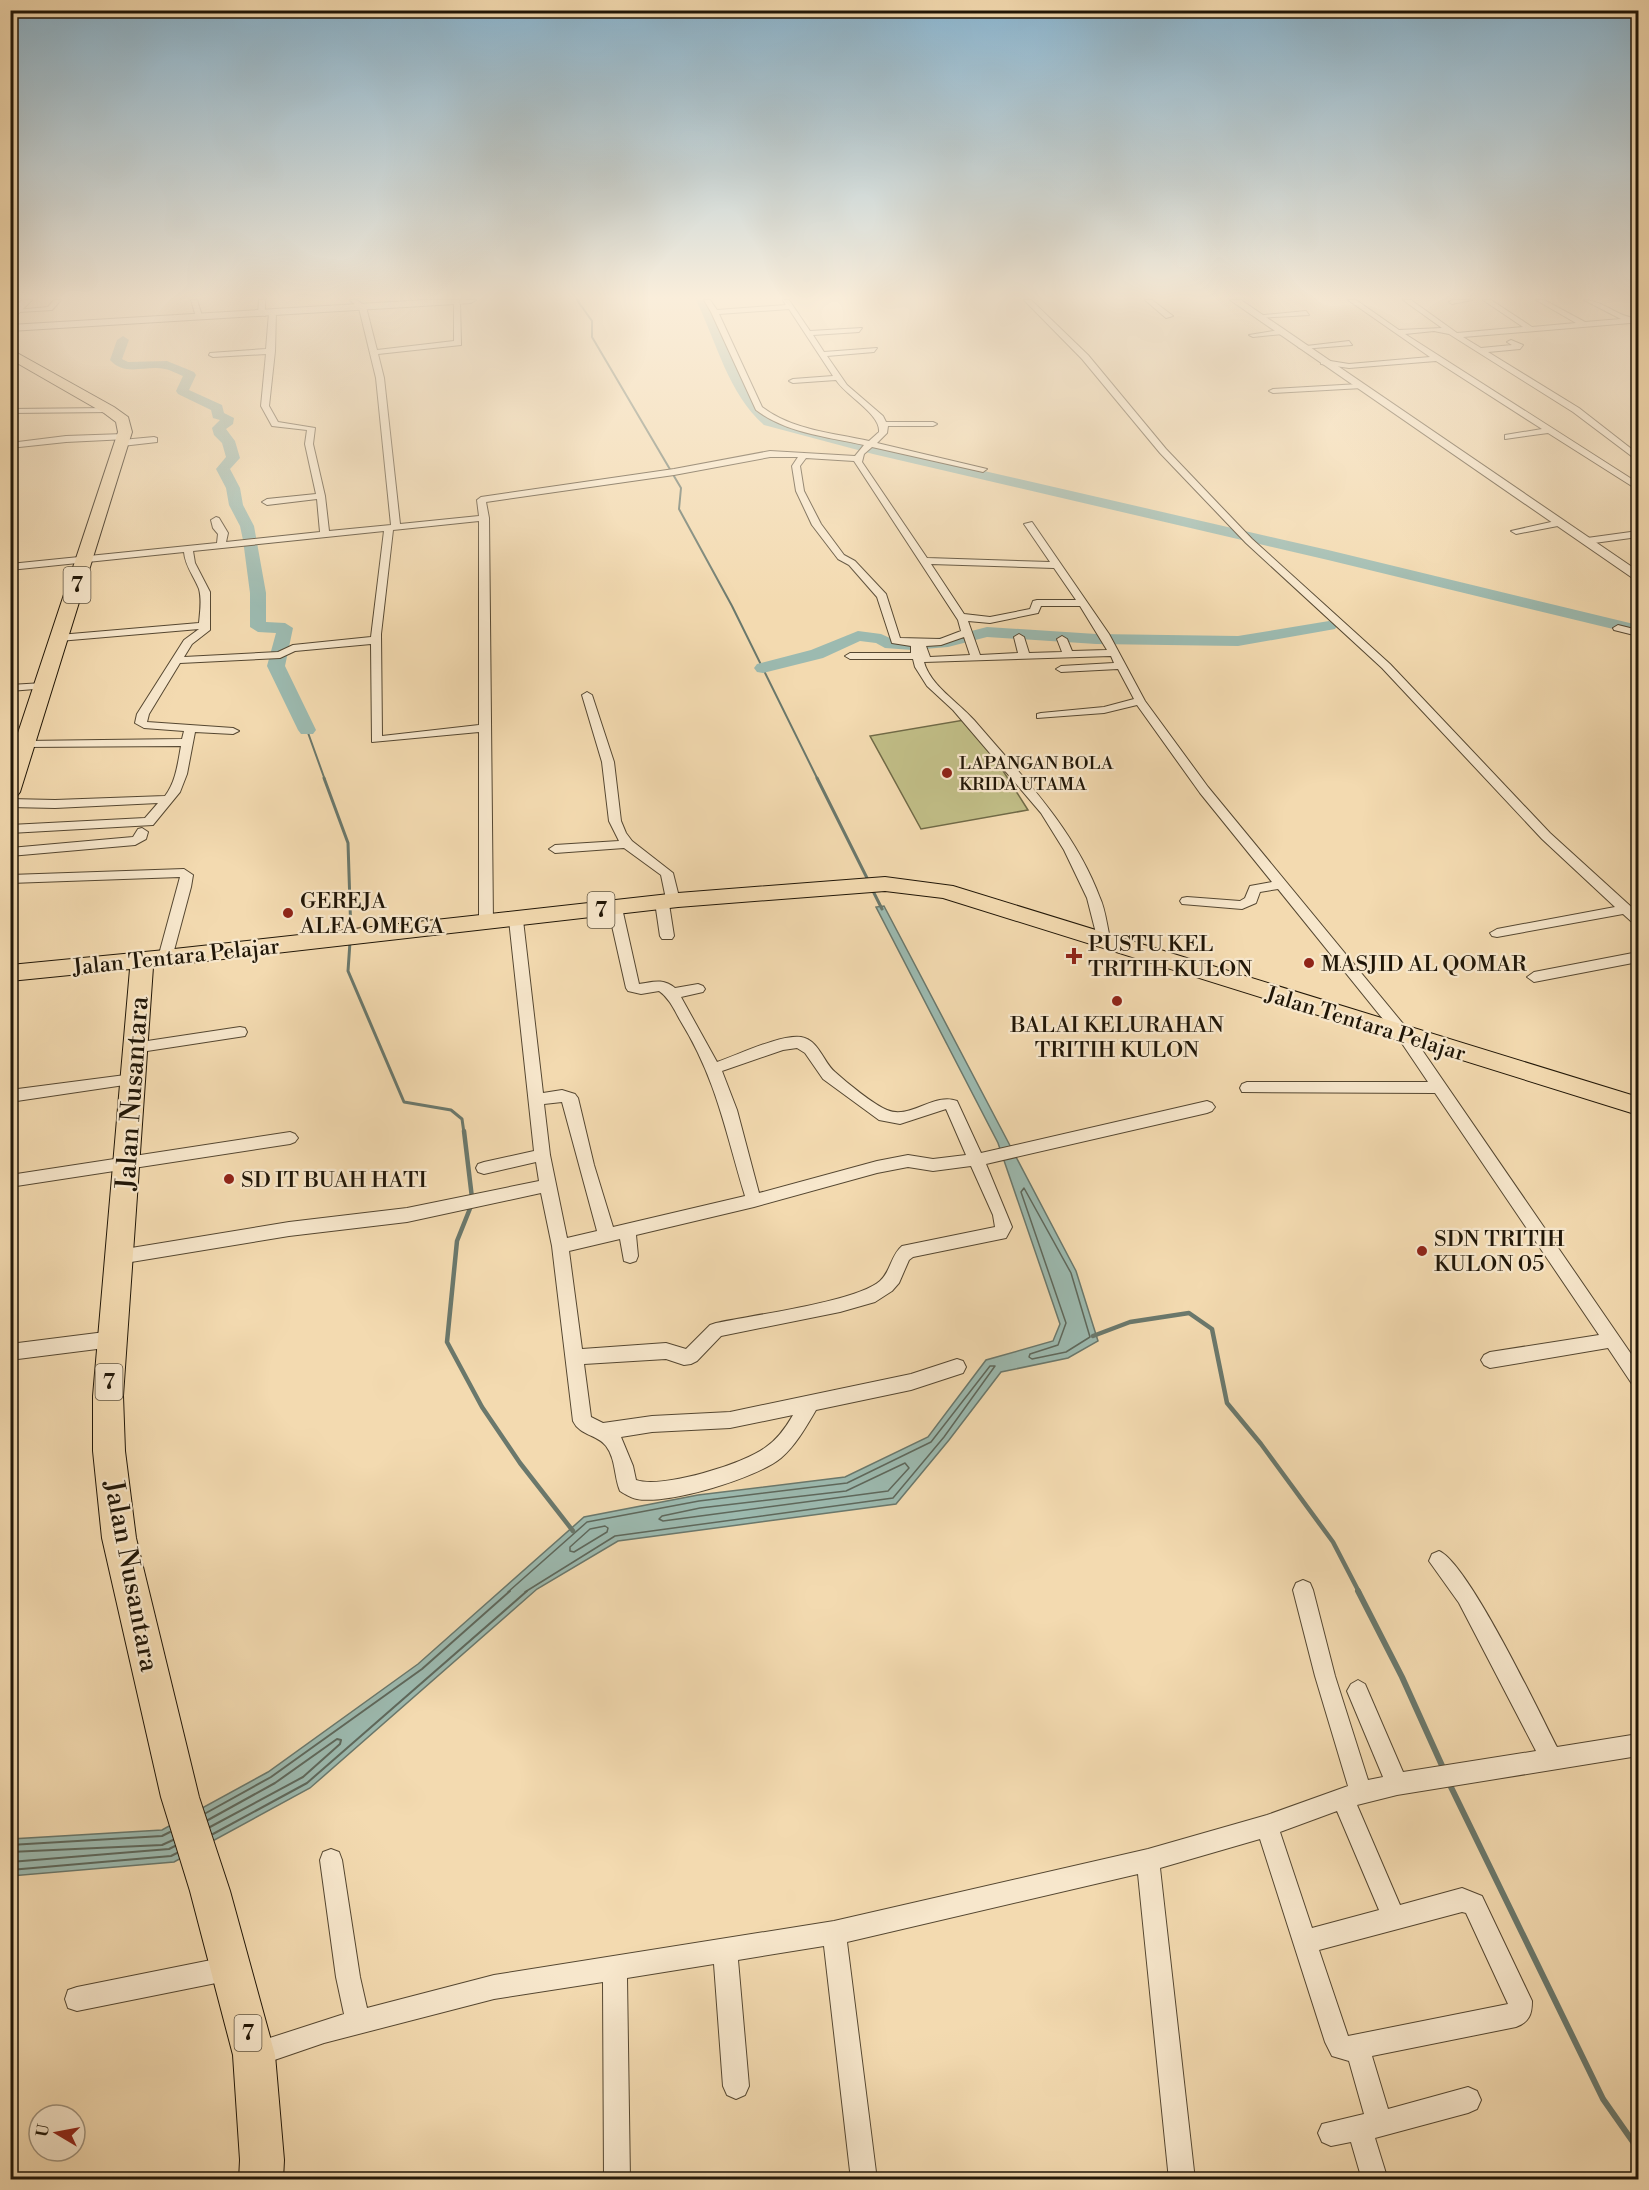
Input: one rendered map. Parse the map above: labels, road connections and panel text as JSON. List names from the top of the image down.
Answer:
{
  "streets": {
    "highway": ["7", "Jalan Tentara Pelajar", "Jalan Nusantara"]
  },
  "crossings": [
    ["Jalan Tentara Pelajar", "Jalan Nusantara"]
  ],
  "places": {
    "other": [
      "LAPANGAN BOLA KRIDA UTAMA",
      "GEREJA ALFA OMEGA",
      "MASJID AL QOMAR",
      "BALAI KELURAHAN TRITIH KULON",
      "SD IT BUAH HATI",
      "SDN TRITIH KULON 05"
    ],
    "health": ["PUSTU KEL TRITIH KULON"]
  },
  "north": "left"
}
